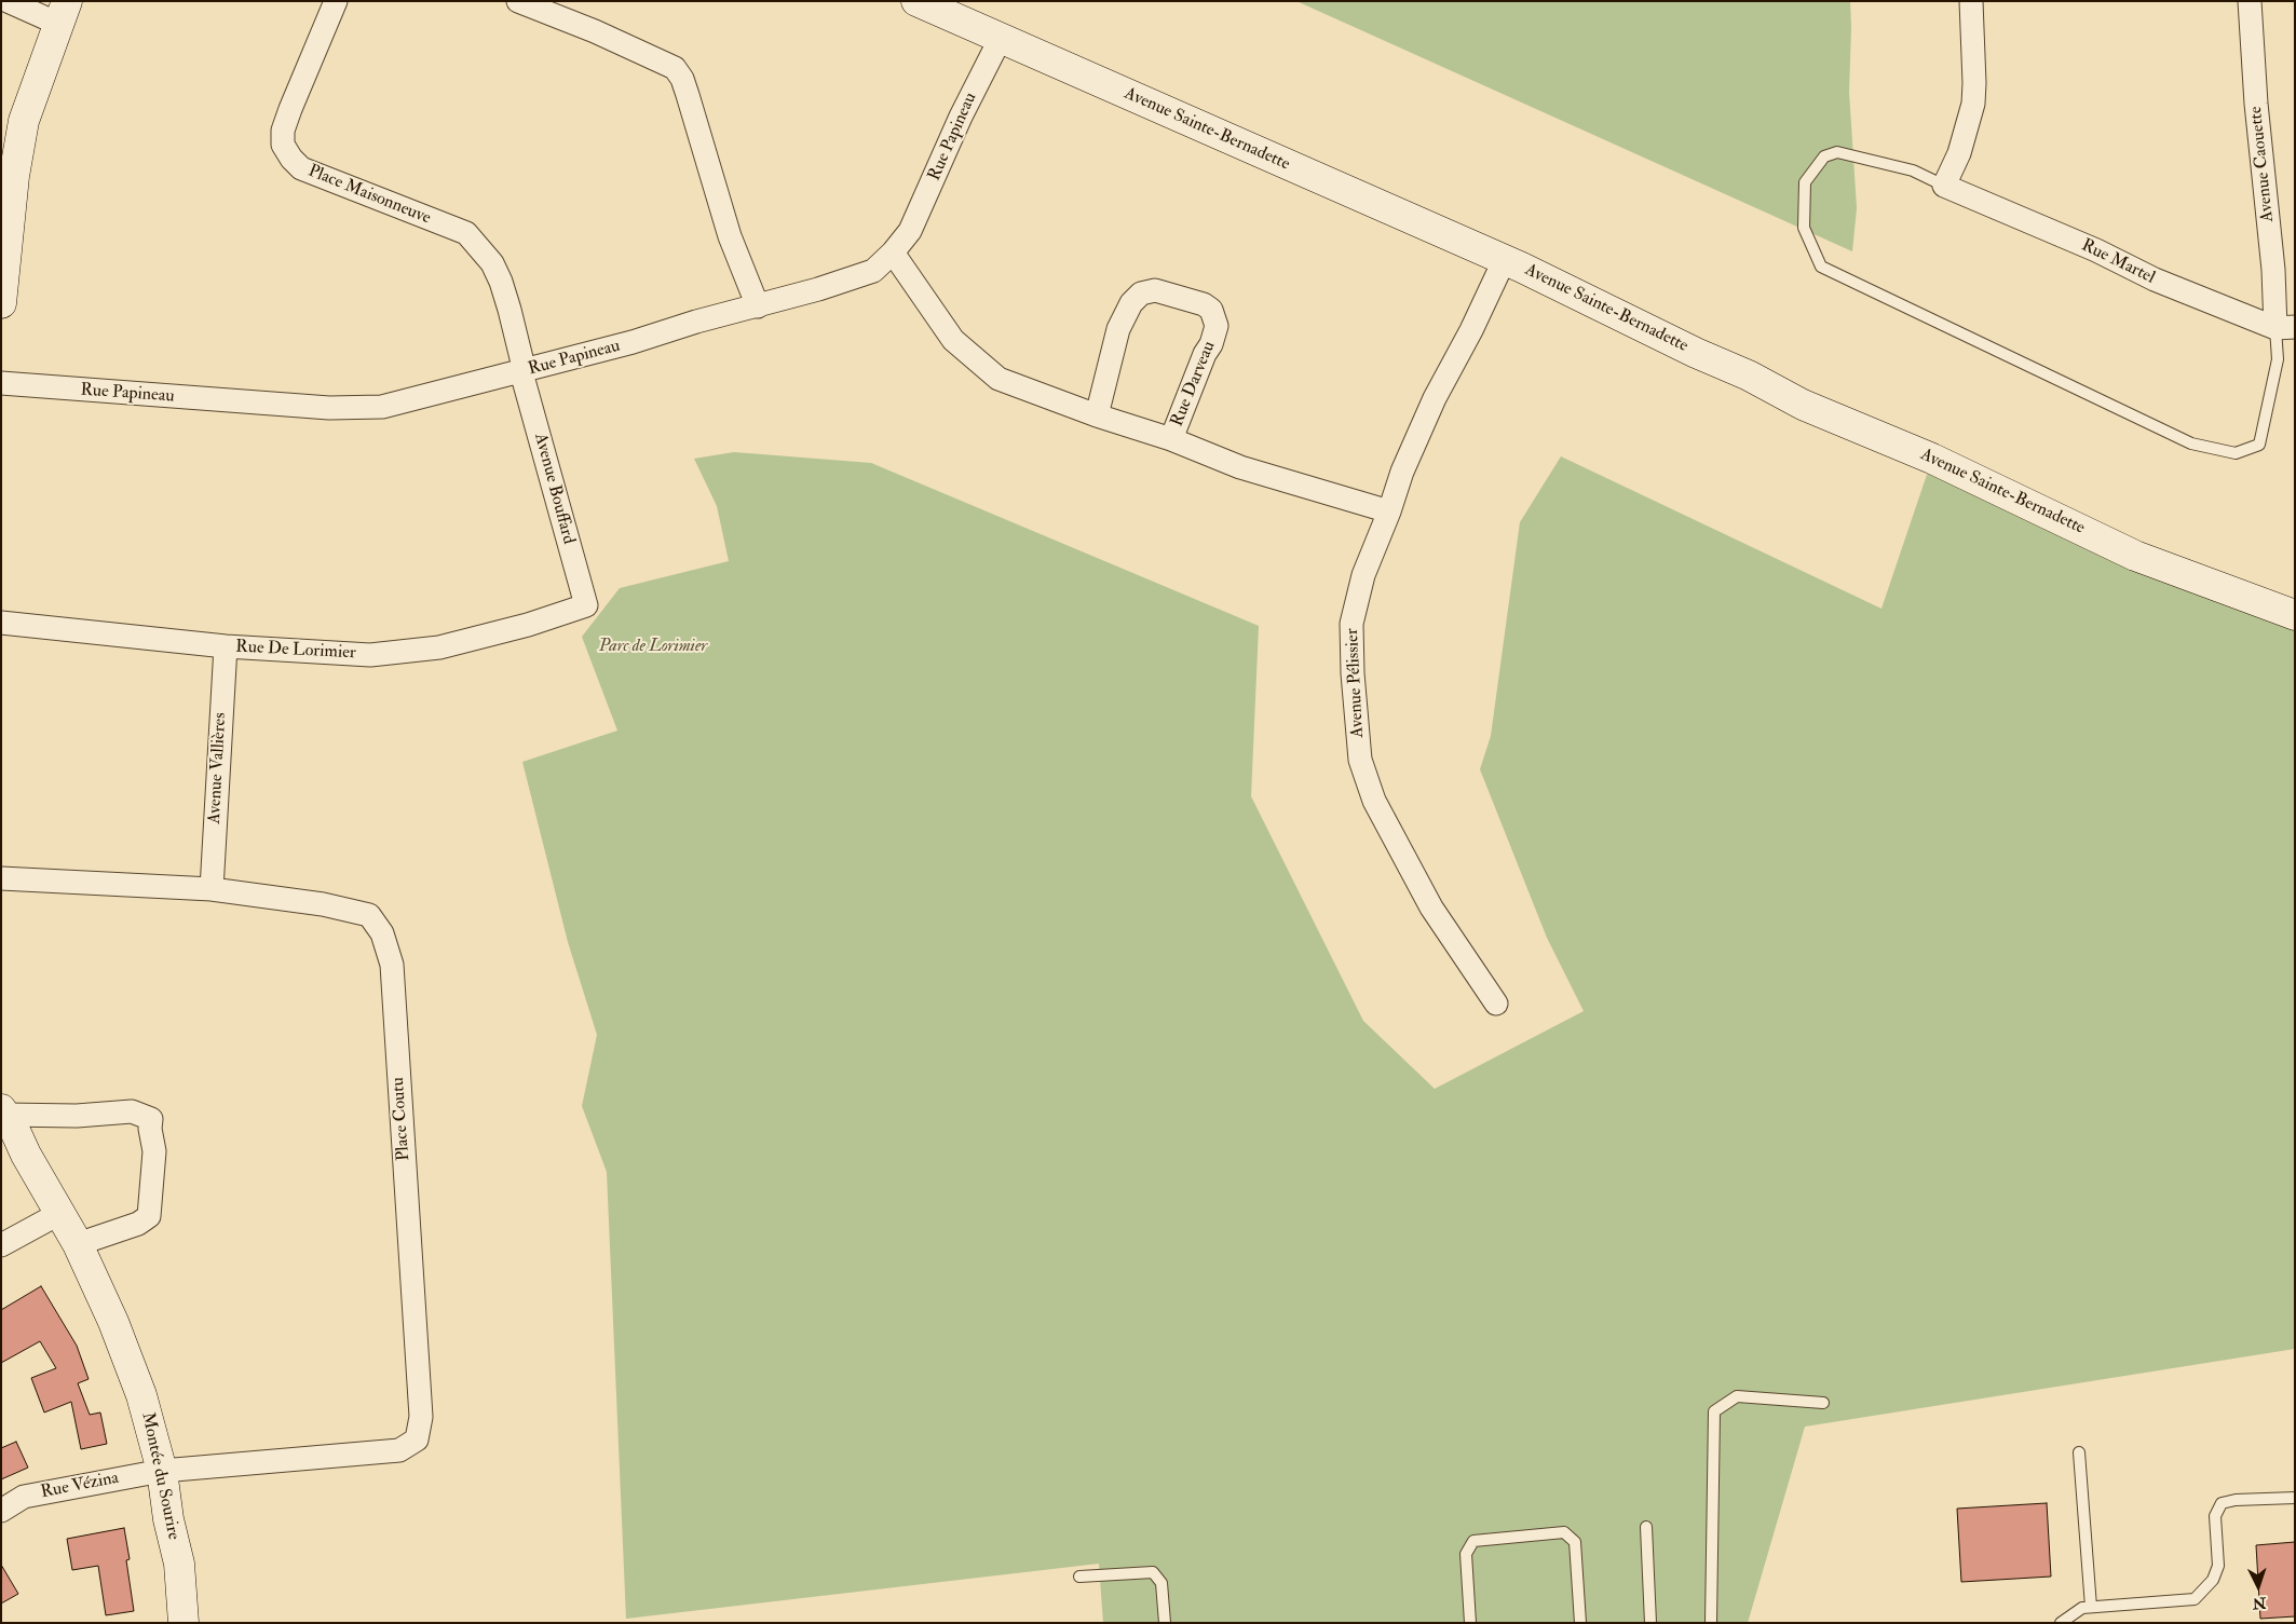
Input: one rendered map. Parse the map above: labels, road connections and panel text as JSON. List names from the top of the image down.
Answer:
{
  "streets": {
    "street": [
      "Avenue Sainte-Bernadette",
      "Rue Papineau",
      "Avenue Caouette",
      "Place Maisonneuve",
      "Rue Martel",
      "Rue Darveau",
      "Avenue Bouffard",
      "Rue De Lorimier",
      "Avenue Pélissier",
      "Avenue Vallières",
      "Place Coutu",
      "Montée du Sourire",
      "Rue Vézina"
    ]
  },
  "crossings": [
    ["Avenue Sainte-Bernadette", "Rue Papineau"],
    ["Avenue Sainte-Bernadette", "Avenue Pélissier"],
    ["Rue Papineau", "Place Maisonneuve"],
    ["Rue Papineau", "Rue Darveau"],
    ["Rue Papineau", "Avenue Bouffard"],
    ["Avenue Caouette", "Rue Martel"],
    ["Place Maisonneuve", "Avenue Bouffard"],
    ["Rue Darveau", "Avenue Pélissier"],
    ["Avenue Bouffard", "Rue De Lorimier"],
    ["Rue De Lorimier", "Avenue Vallières"],
    ["Avenue Vallières", "Place Coutu"],
    ["Place Coutu", "Montée du Sourire"],
    ["Place Coutu", "Rue Vézina"],
    ["Montée du Sourire", "Rue Vézina"]
  ],
  "parks": ["Parc de Lorimier"],
  "north": "bottom"
}
